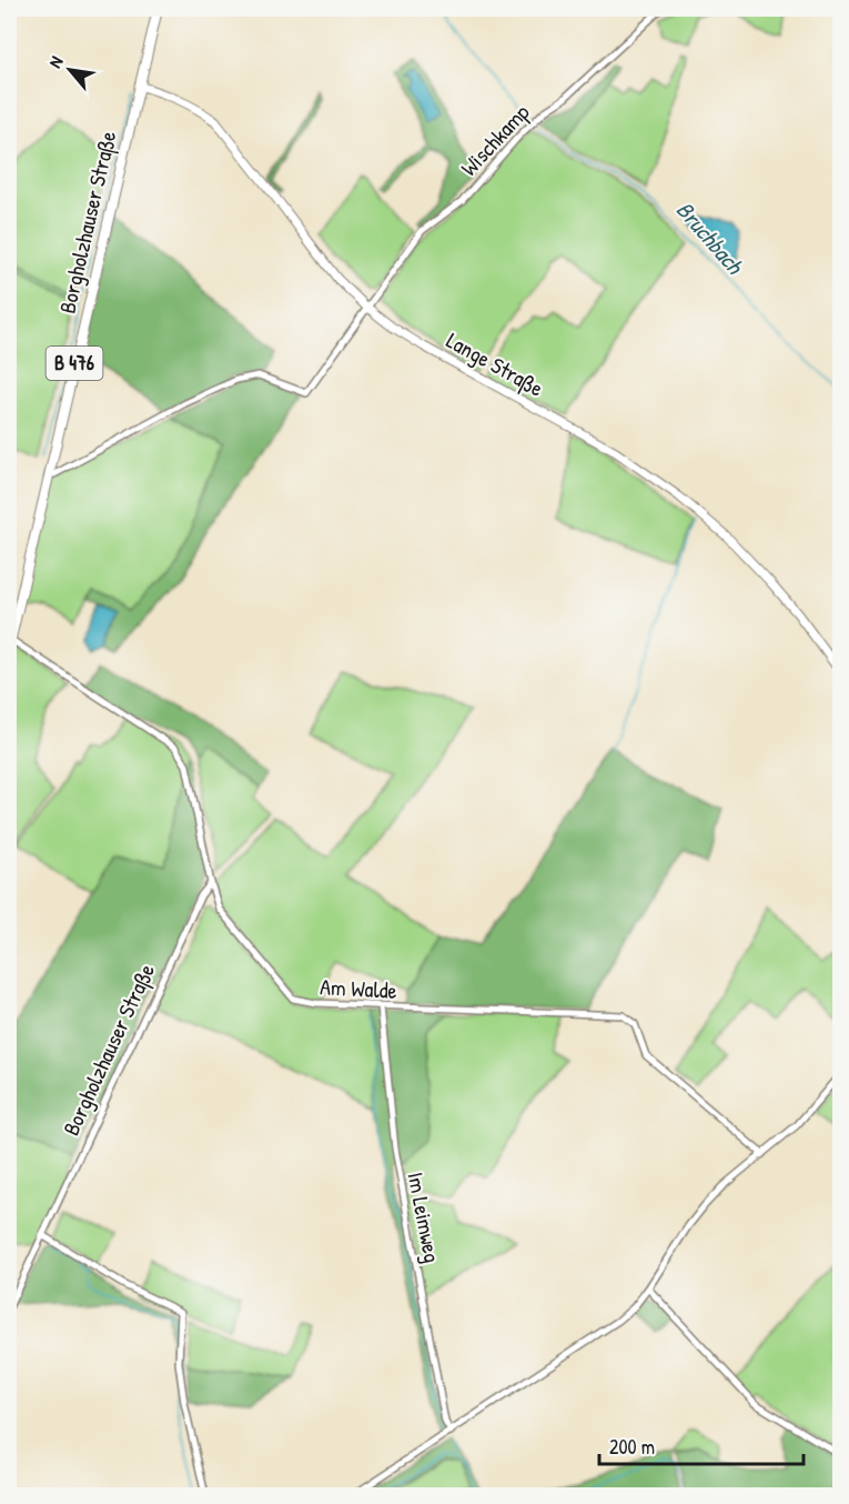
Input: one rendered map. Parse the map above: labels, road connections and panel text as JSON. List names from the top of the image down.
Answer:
{
  "streets": {
    "main road": ["Borgholzhauser Straße", "B 476"],
    "street": [
      "Wischkamp",
      "Lange Straße",
      "Am Walde",
      "Im Leimweg"
    ]
  },
  "crossings": [
    ["Wischkamp", "Borgholzhauser Straße"],
    ["Wischkamp", "Lange Straße"],
    ["Borgholzhauser Straße", "B 476"],
    ["Borgholzhauser Straße", "Lange Straße"],
    ["Borgholzhauser Straße", "Am Walde"],
    ["B 476", "Lange Straße"],
    ["Am Walde", "Im Leimweg"]
  ],
  "water": ["Bruchbach"],
  "scale_bar": "200 m",
  "north": "top left"
}
